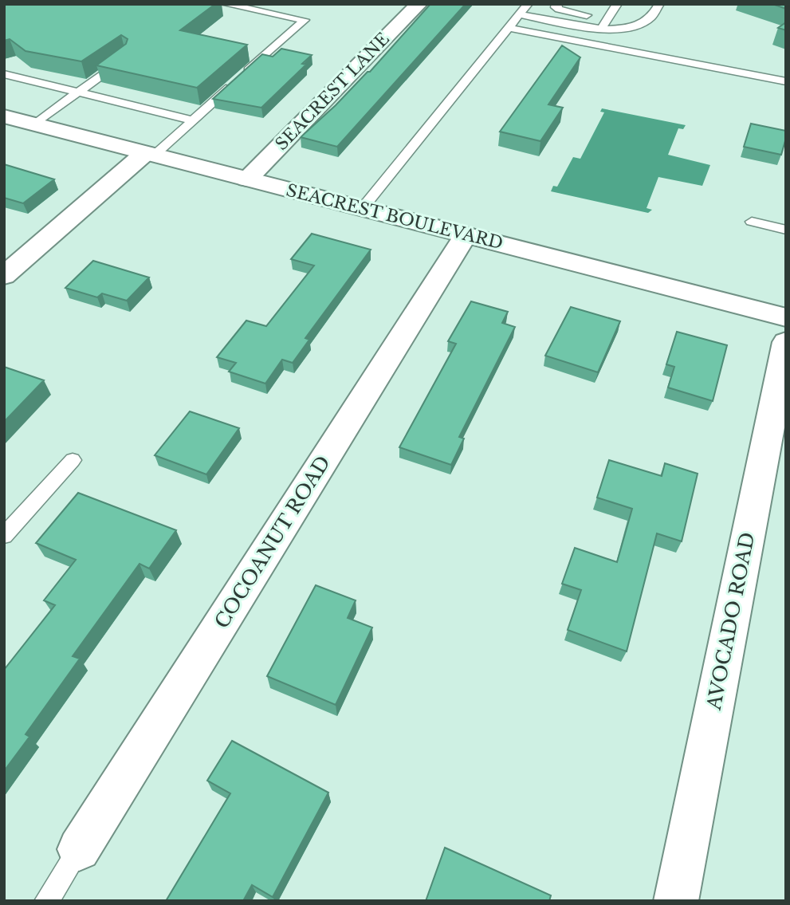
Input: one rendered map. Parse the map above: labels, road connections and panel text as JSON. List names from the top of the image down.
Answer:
{
  "streets": {
    "street": [
      "SEACREST LANE",
      "SEACREST BOULEVARD",
      "COCOANUT ROAD",
      "AVOCADO ROAD"
    ]
  },
  "crossings": [
    ["SEACREST LANE", "SEACREST BOULEVARD"],
    ["SEACREST BOULEVARD", "COCOANUT ROAD"]
  ]
}
